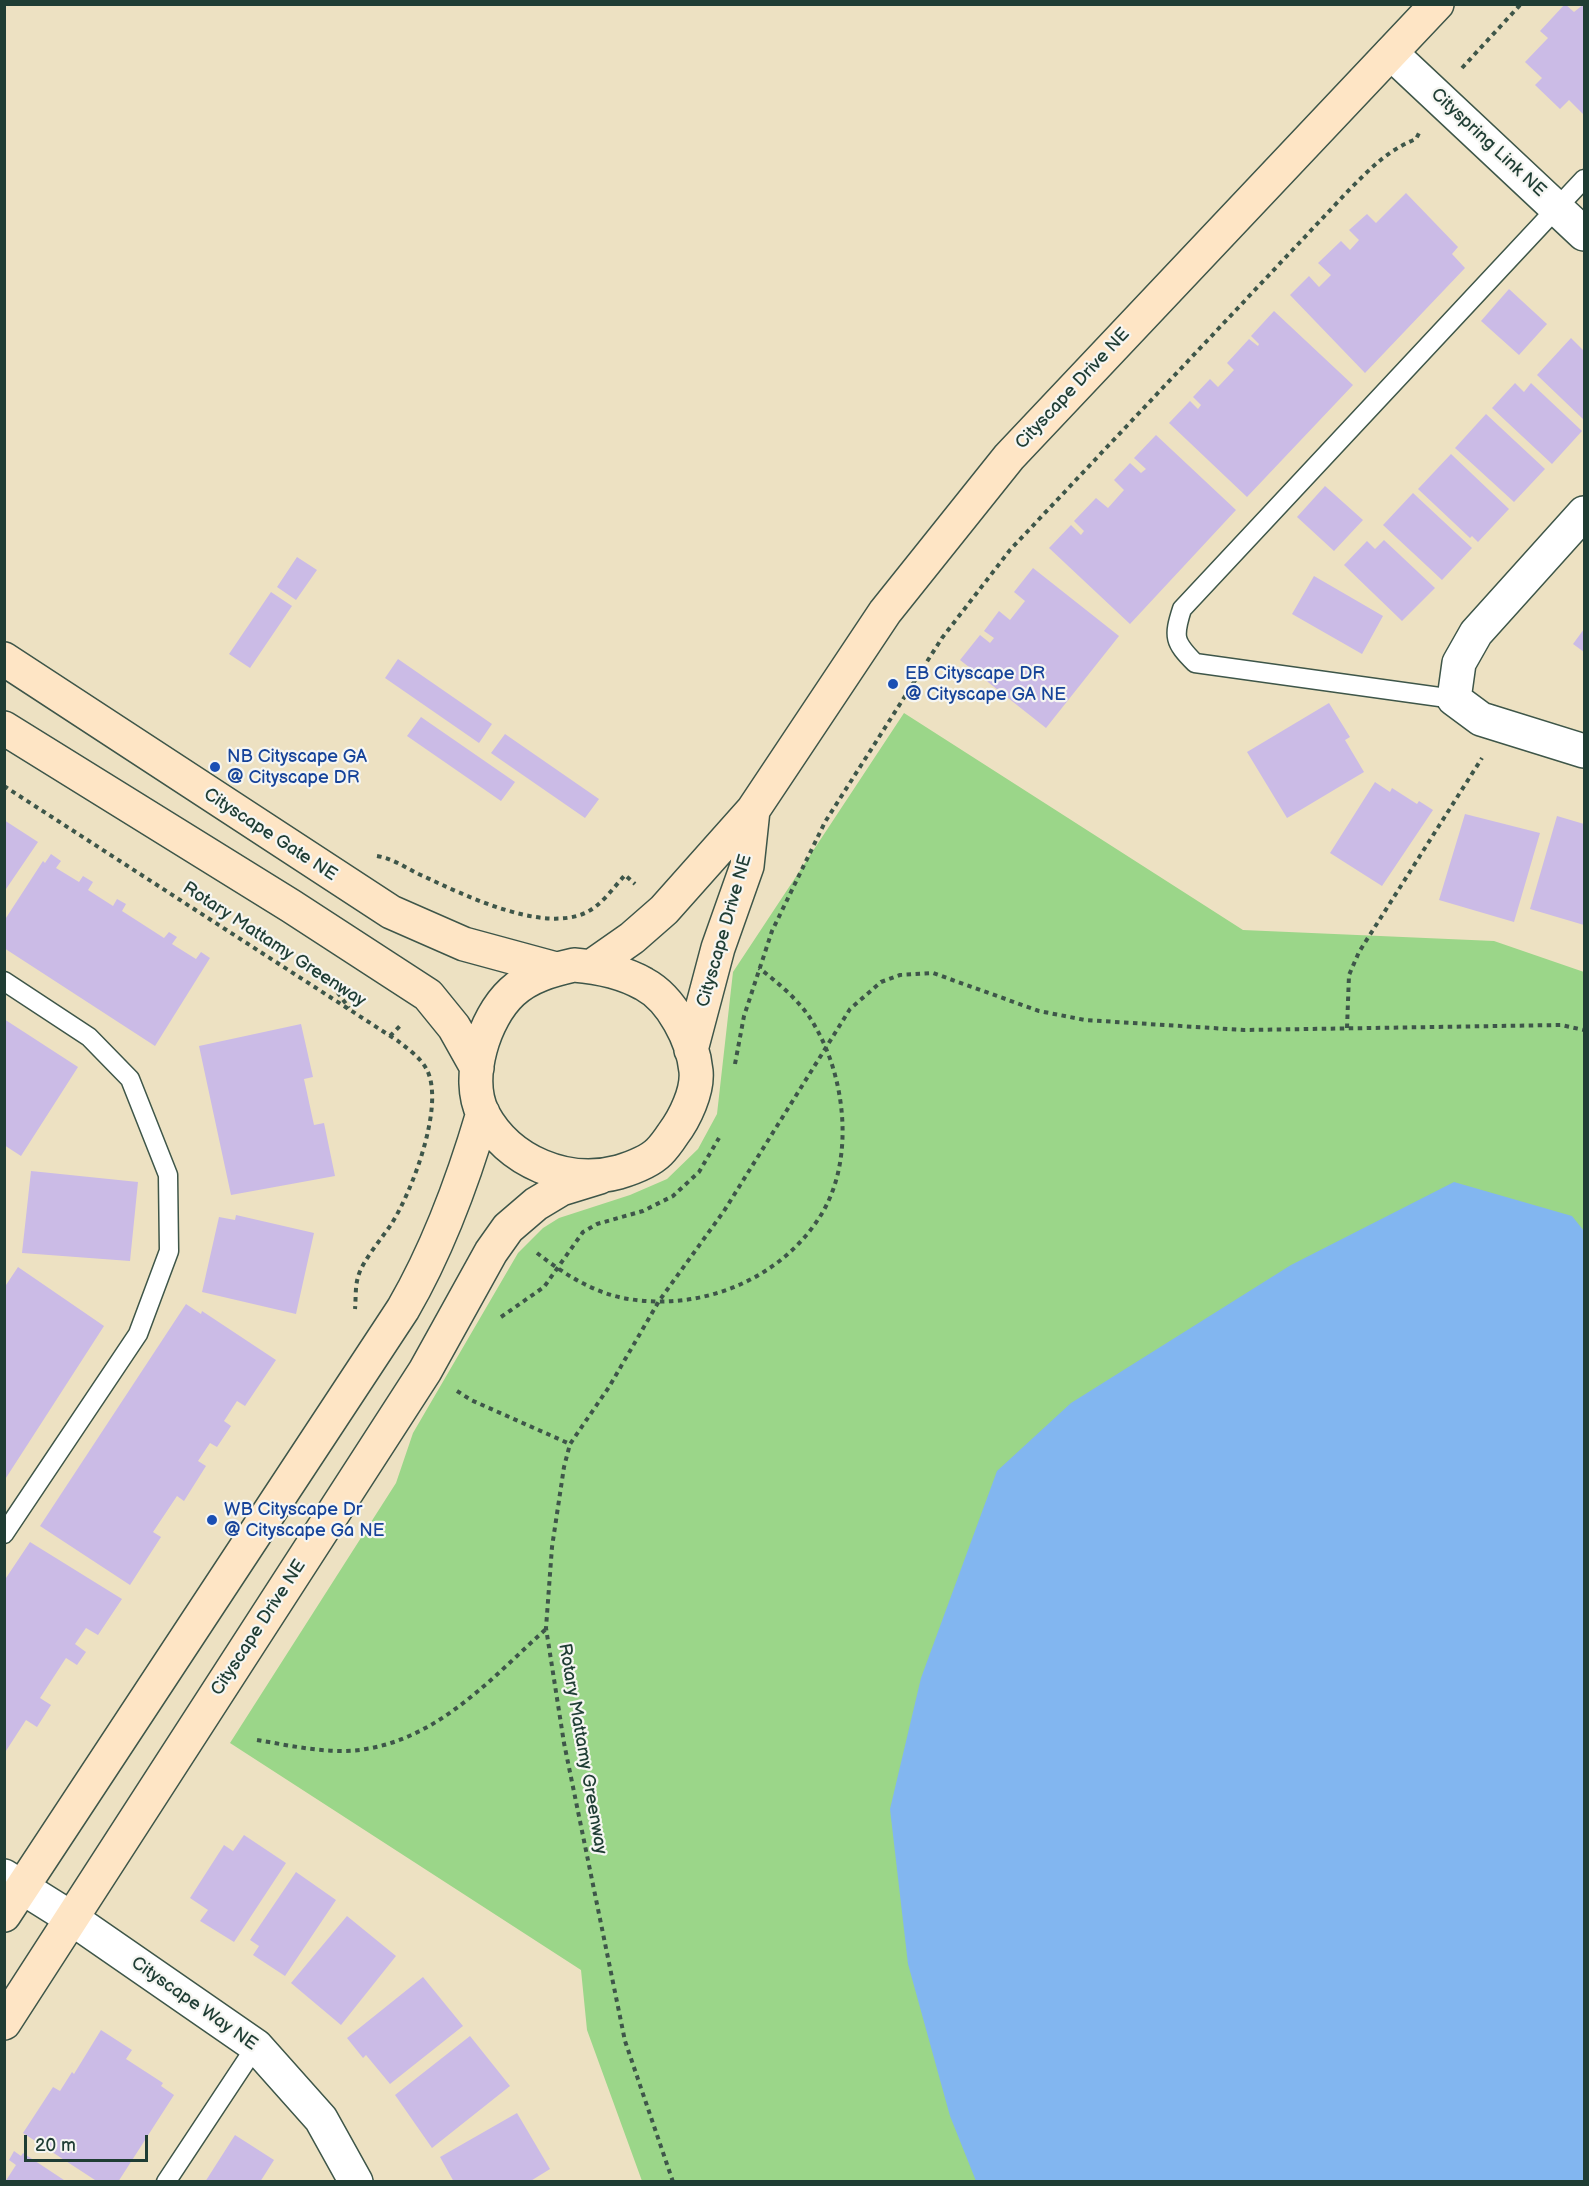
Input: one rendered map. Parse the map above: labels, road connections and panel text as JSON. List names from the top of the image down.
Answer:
{
  "streets": {
    "street": [
      "Cityspring Link NE",
      "Cityscape Drive NE",
      "Cityscape Gate NE",
      "Cityscape Way NE"
    ],
    "path": ["Rotary Mattamy Greenway"]
  },
  "crossings": [
    ["Cityspring Link NE", "Cityscape Drive NE"],
    ["Cityscape Drive NE", "Cityscape Gate NE"],
    ["Cityscape Drive NE", "Cityscape Way NE"]
  ],
  "places": ["EB Cityscape DR @ Cityscape GA NE", "NB Cityscape GA @ Cityscape DR", "WB Cityscape Dr @ Cityscape Ga NE"],
  "scale_bar": "20 m"
}
